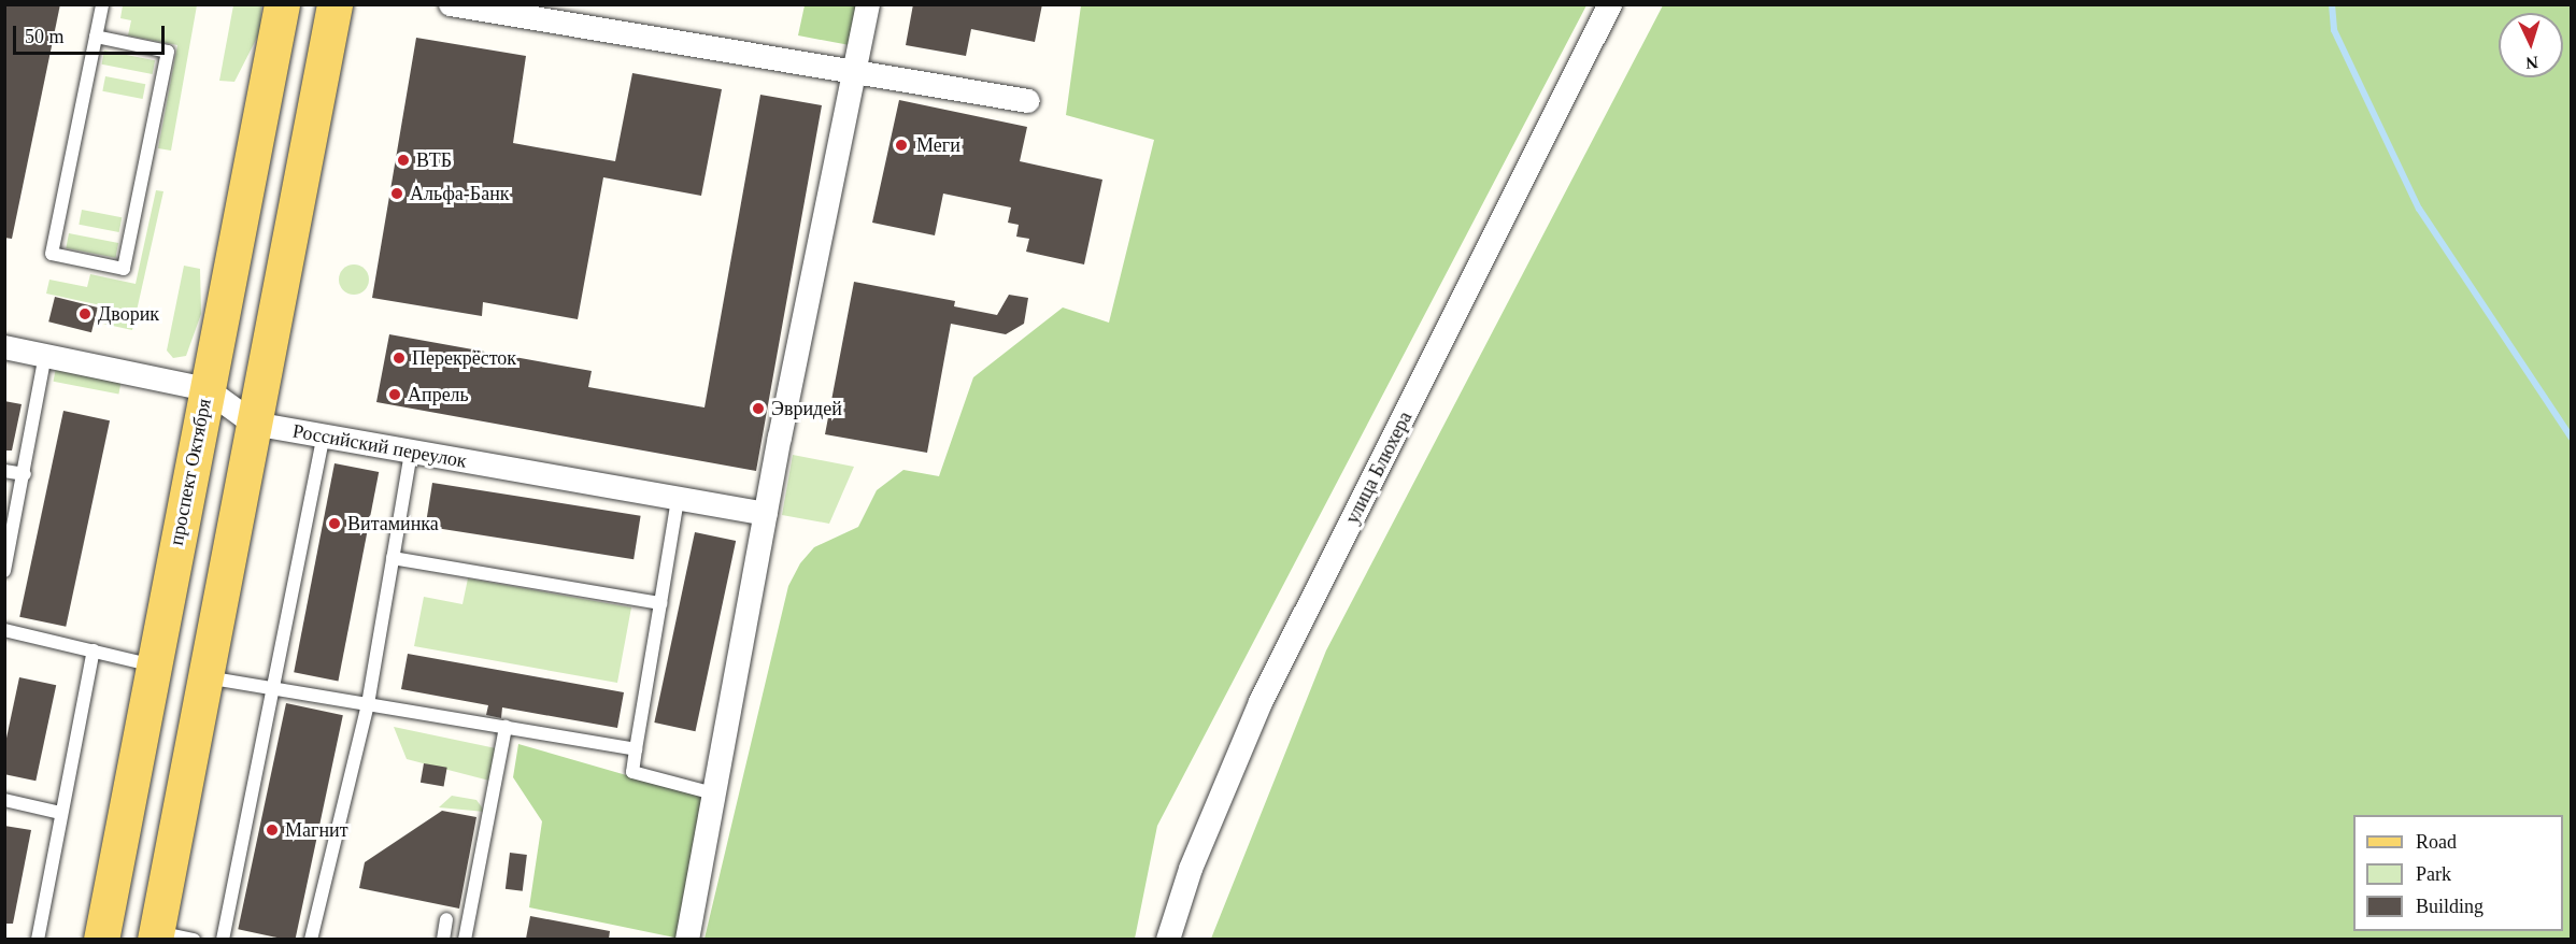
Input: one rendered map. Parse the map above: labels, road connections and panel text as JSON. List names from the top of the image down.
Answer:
{
  "streets": {
    "main road": ["проспект Октября"],
    "street": ["Российский переулок", "улица Блюхера"]
  },
  "crossings": [
    ["Российский переулок", "проспект Октября"]
  ],
  "places": [
    "Меги",
    "ВТБ",
    "Альфа-Банк",
    "Дворик",
    "Перекрёсток",
    "Апрель",
    "Эвридей",
    "Витаминка",
    "Магнит"
  ],
  "legend": ["Road", "Park", "Building"],
  "scale_bar": "50 m",
  "north": "bottom"
}
